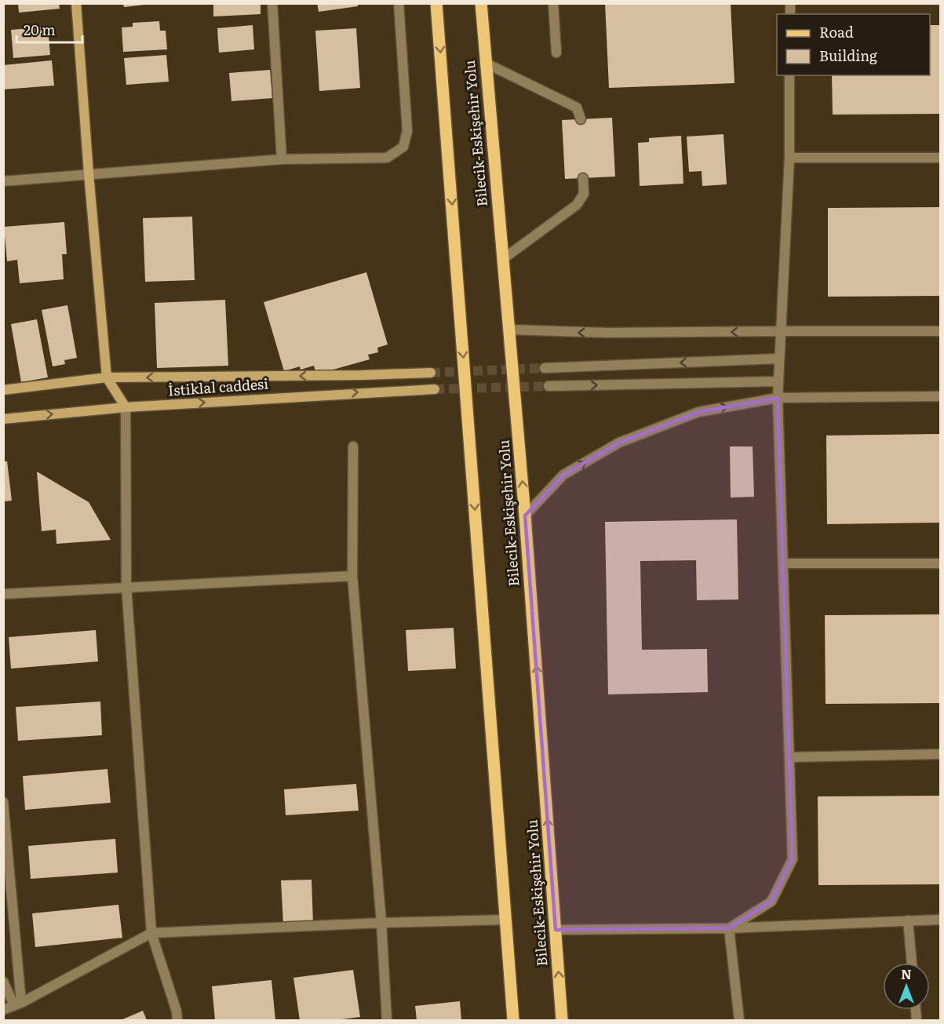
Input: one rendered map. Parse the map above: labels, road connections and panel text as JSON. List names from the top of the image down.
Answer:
{
  "streets": {
    "main road": ["Bilecik-Eskişehir Yolu"],
    "street": ["İstiklal caddesi"]
  },
  "legend": ["Road", "Building"],
  "scale_bar": "20 m",
  "north": "top"
}
